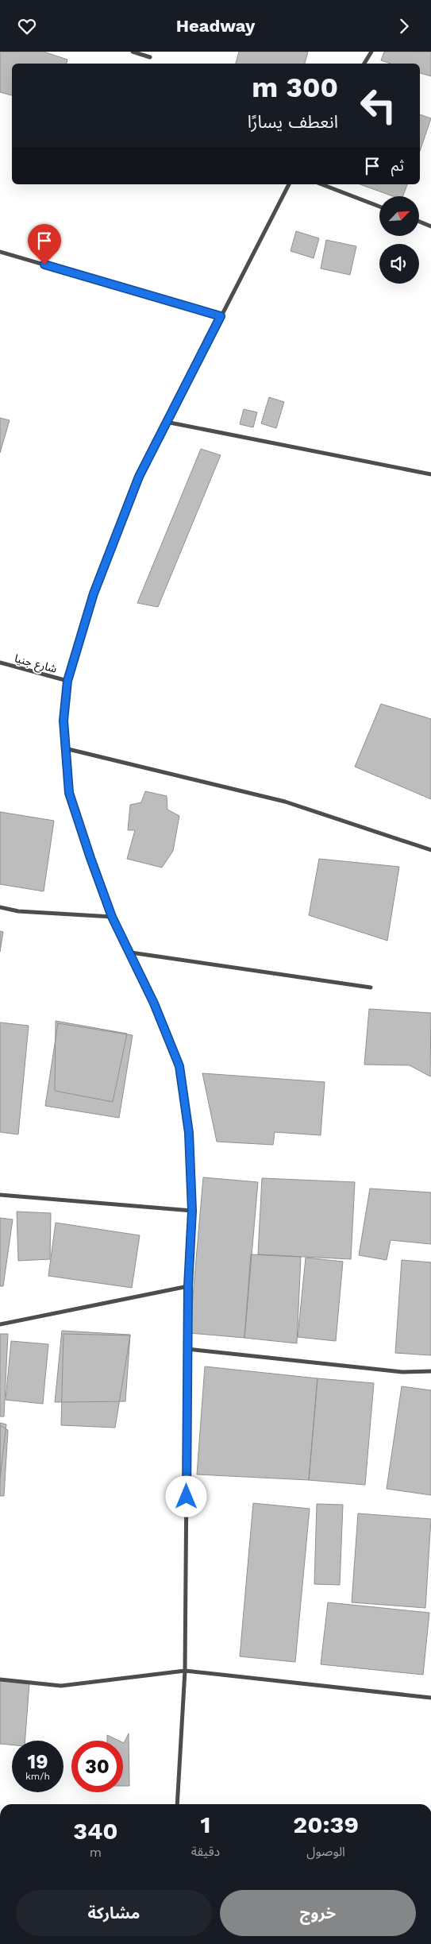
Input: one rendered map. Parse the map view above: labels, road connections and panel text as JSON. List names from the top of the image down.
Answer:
{
  "streets": {
    "street": ["شارع جنيا"]
  },
  "north": "top right",
  "page": {
    "header": "Headway",
    "turn": ["300 m", "انعطف يسارًا"],
    "then": "ثم",
    "speed": "19 km/h",
    "limit": "30",
    "eta": [
      "20:39",
      "الوصول",
      "1",
      "دقيقة",
      "340",
      "m"
    ],
    "buttons": ["خروج", "مشاركة"]
  }
}
